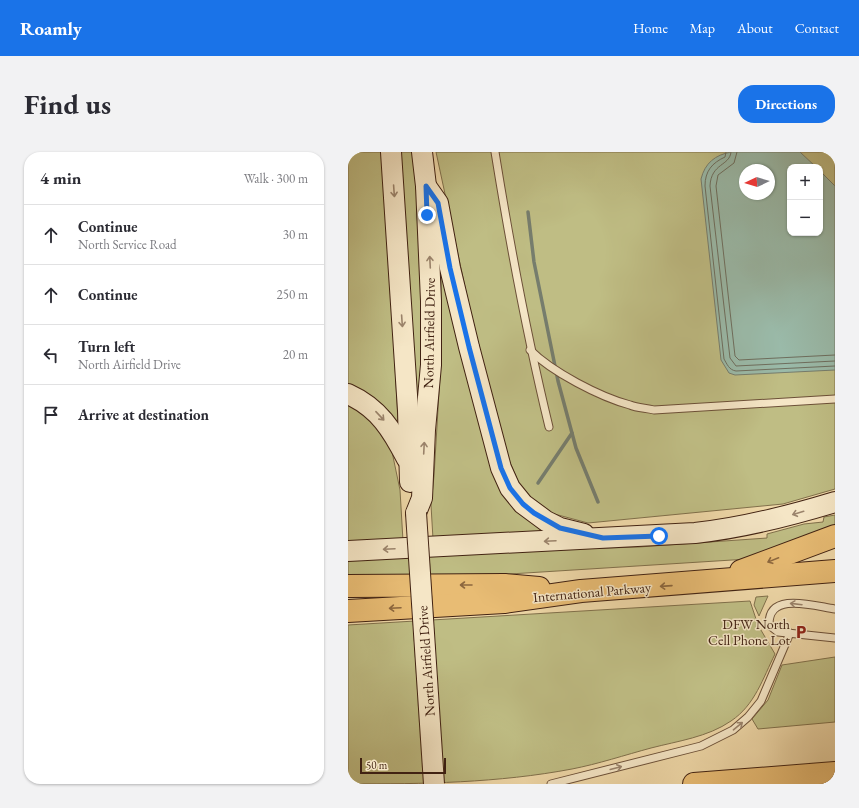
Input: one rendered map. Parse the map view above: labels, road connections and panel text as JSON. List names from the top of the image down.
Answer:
{
  "streets": {
    "highway": ["International Parkway"],
    "main road": ["North Airfield Drive"]
  },
  "places": {
    "parking": ["DFW North Cell Phone Lot"]
  },
  "scale_bar": "50 m",
  "north": "left",
  "page": {
    "header": "Roamly",
    "nav": [
      "Home",
      "Map",
      "About",
      "Contact"
    ],
    "buttons": "Directions",
    "title": "Find us",
    "heading": ["4 min", "Walk · 300 m"],
    "map_buttons": ["+", "−"],
    "list": [
      ["Continue", "North Service Road", "30 m"],
      ["Continue", "250 m"],
      ["Turn left", "North Airfield Drive", "20 m"],
      "Arrive at destination"
    ],
    "scale": "50 m"
  }
}
